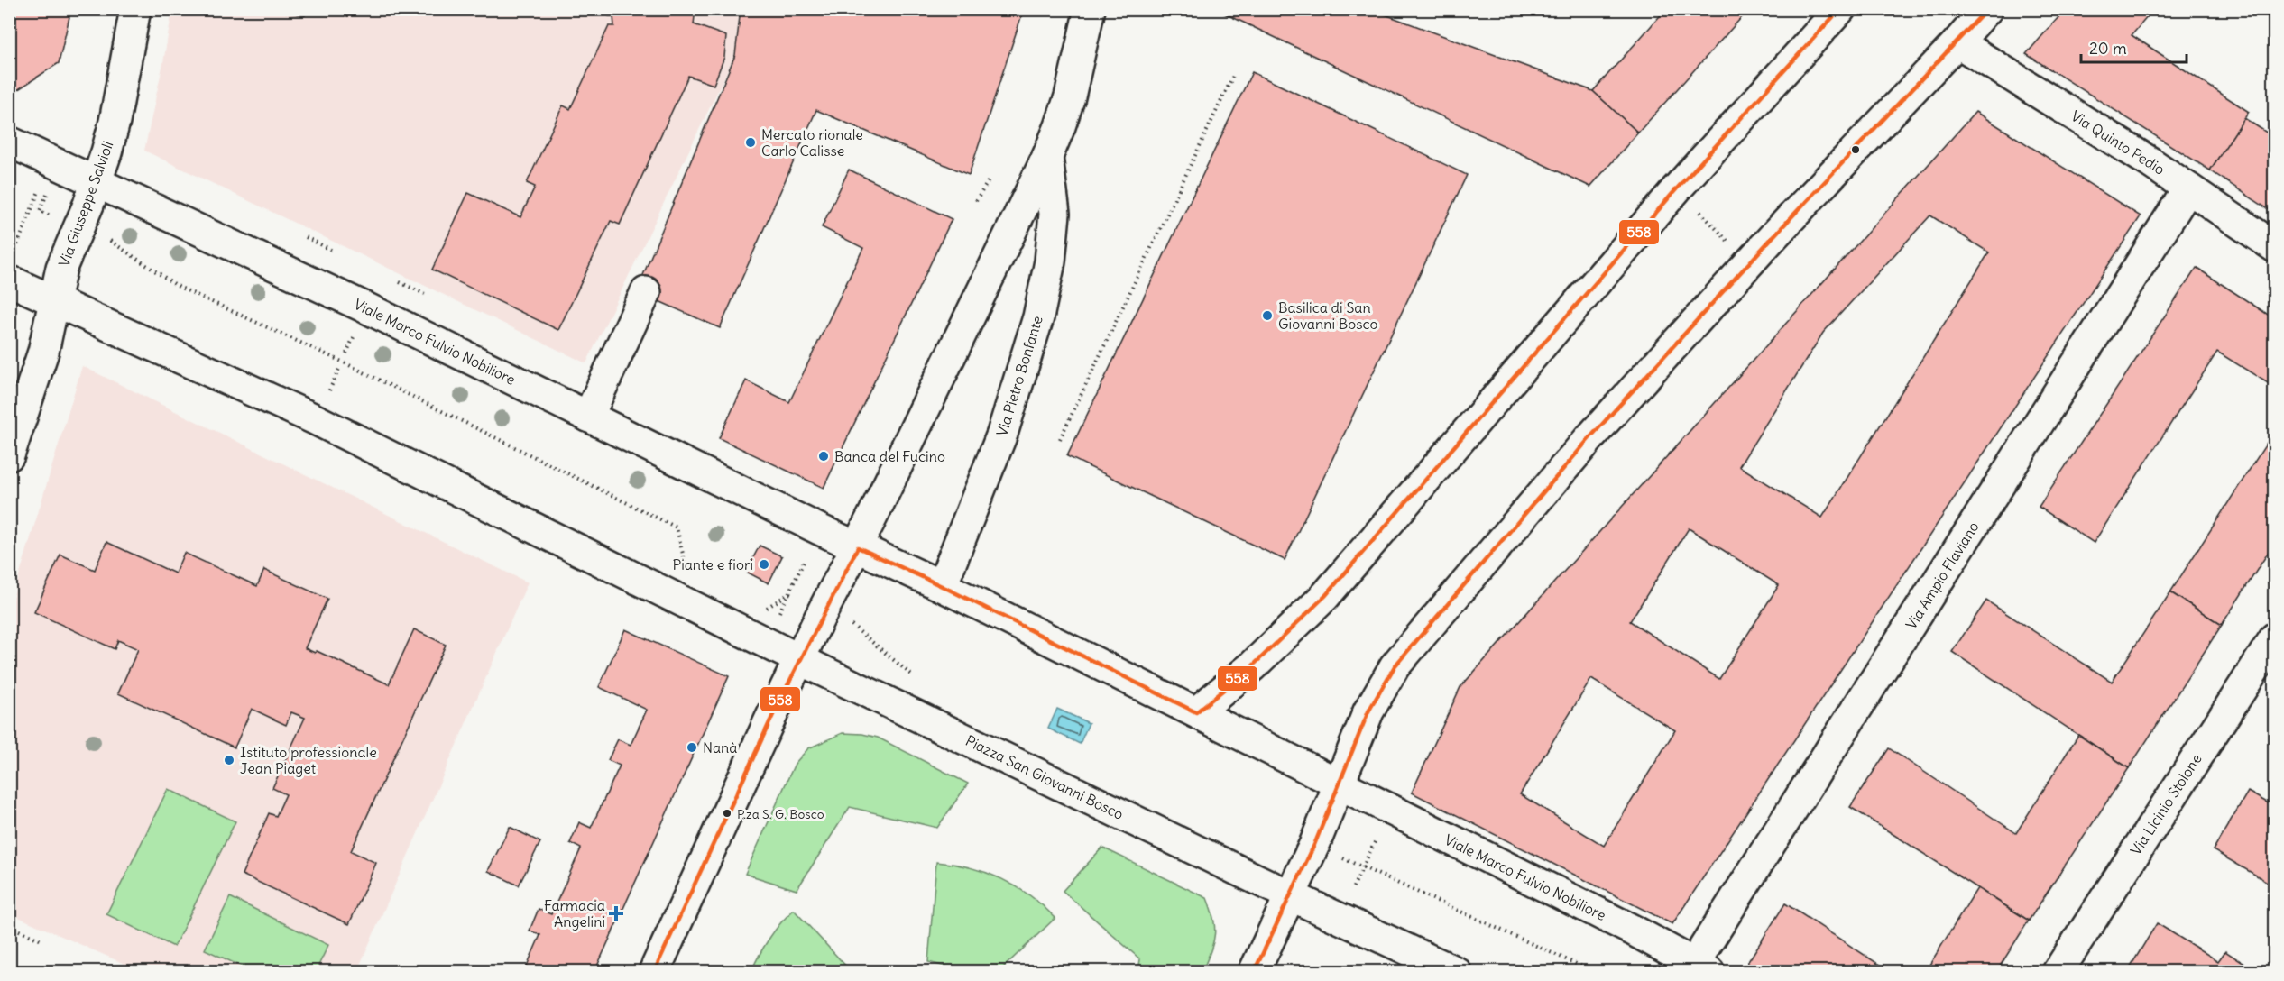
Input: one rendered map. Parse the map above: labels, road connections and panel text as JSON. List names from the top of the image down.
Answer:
{
  "streets": {
    "street": [
      "Via Quinto Pedio",
      "Via Giuseppe Salvioli",
      "Viale Marco Fulvio Nobiliore",
      "Via Pietro Bonfante",
      "Via Ampio Flaviano",
      "Piazza San Giovanni Bosco",
      "Via Licinio Stolone"
    ]
  },
  "crossings": [
    ["Via Quinto Pedio", "Via Ampio Flaviano"],
    ["Via Giuseppe Salvioli", "Viale Marco Fulvio Nobiliore"],
    ["Viale Marco Fulvio Nobiliore", "Via Pietro Bonfante"],
    ["Viale Marco Fulvio Nobiliore", "Via Ampio Flaviano"]
  ],
  "places": {
    "other": [
      "Mercato rionale Carlo Calisse",
      "Basilica di San Giovanni Bosco",
      "Banca del Fucino",
      "Piante e fiori",
      "Nanà",
      "Istituto professionale Jean Piaget",
      "P.za S. G. Bosco"
    ],
    "health": ["Farmacia Angelini"]
  },
  "lines": ["transit line 558"],
  "scale_bar": "20 m"
}
